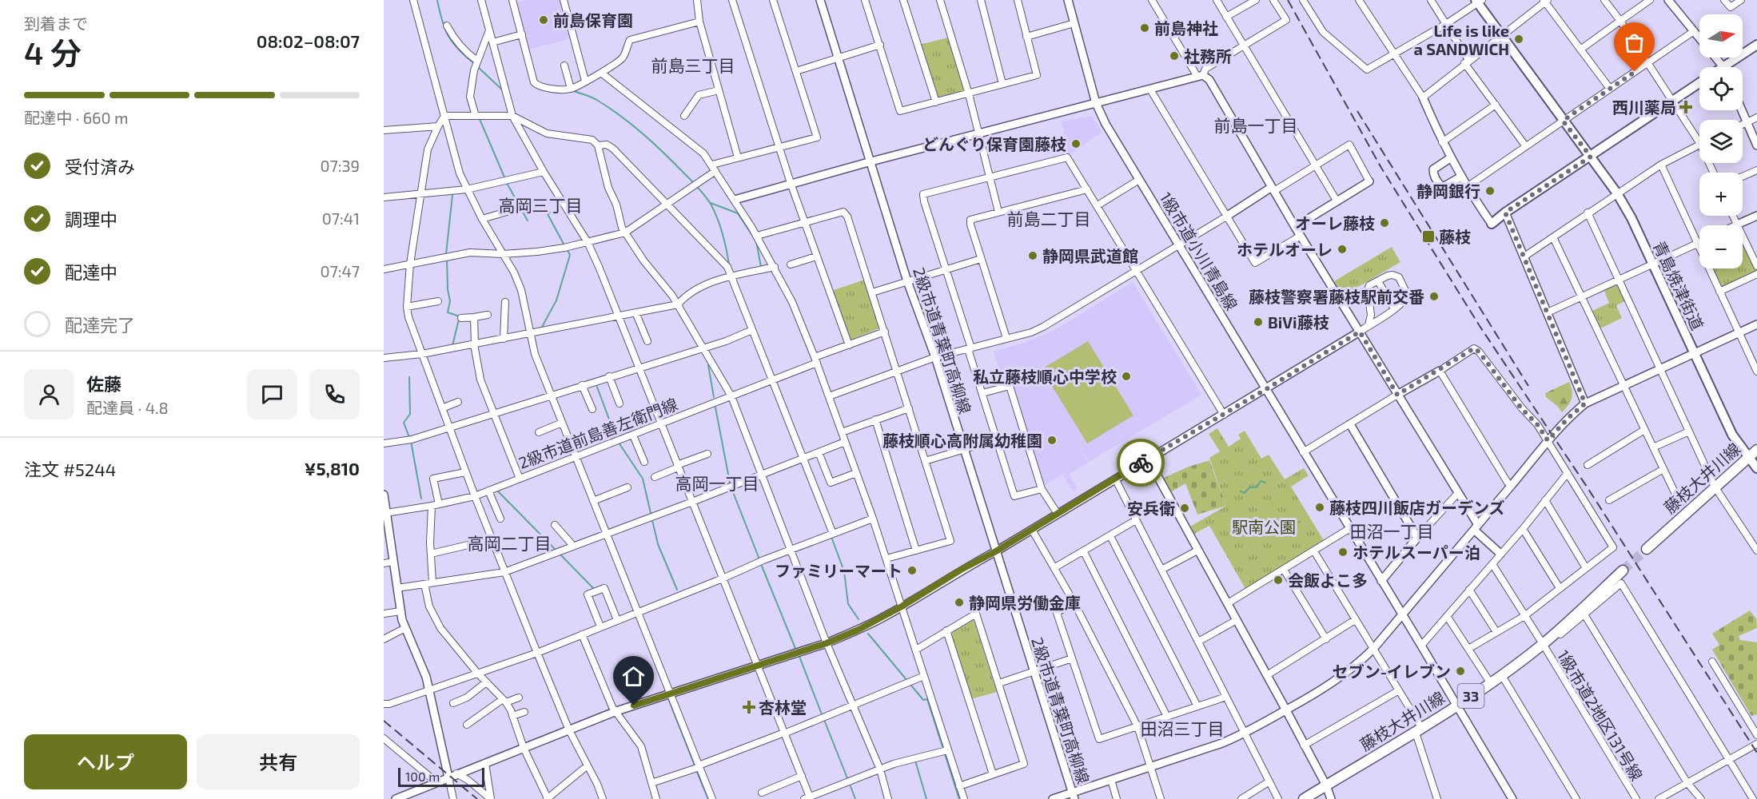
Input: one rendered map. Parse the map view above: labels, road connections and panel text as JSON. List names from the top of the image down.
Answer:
{
  "streets": {
    "main road": ["青島焼津街道", "藤枝大井川線", "33"],
    "street": [
      "1級市道小川青島線",
      "2級市道青葉町高柳線",
      "2級市道前島善左衛門線",
      "1級市道2地区131号線"
    ]
  },
  "crossings": [
    ["1級市道小川青島線", "藤枝大井川線"],
    ["青島焼津街道", "藤枝大井川線"],
    ["藤枝大井川線", "1級市道2地区131号線"]
  ],
  "districts": [
    "前島三丁目",
    "前島一丁目",
    "高岡三丁目",
    "前島二丁目",
    "高岡一丁目",
    "田沼一丁目",
    "高岡二丁目",
    "田沼三丁目"
  ],
  "parks": ["駅南公園"],
  "places": {
    "other": [
      "前島保育園",
      "前島神社",
      "Life is like a SANDWICH",
      "社務所",
      "どんぐり保育園藤枝",
      "静岡銀行",
      "オーレ藤枝",
      "ホテルオーレ",
      "静岡県武道館",
      "藤枝警察署藤枝駅前交番",
      "BiVi藤枝",
      "私立藤枝順心中学校",
      "藤枝順心高附属幼稚園",
      "藤枝四川飯店ガーデンズ",
      "安兵衛",
      "ホテルスーパー泊",
      "ファミリーマート",
      "会飯よこ多",
      "静岡県労働金庫",
      "セブン-イレブン"
    ],
    "health": ["西川薬局", "杏林堂"],
    "transit": ["藤枝"]
  },
  "scale_bar": "100 m",
  "north": "right",
  "page": {
    "heading": ["4 分", "到着まで", "08:02–08:07"],
    "panel": [
      "佐藤",
      "配達員 · 4.8",
      "注文 #5244",
      "¥5,810"
    ],
    "map_buttons": ["+", "−"],
    "bar": "配達中 · 660 m",
    "list": [
      ["受付済み", "07:39"],
      ["調理中", "07:41"],
      ["配達中", "07:47"],
      "配達完了"
    ],
    "buttons": ["ヘルプ", "共有"],
    "scale": "100 m"
  }
}
